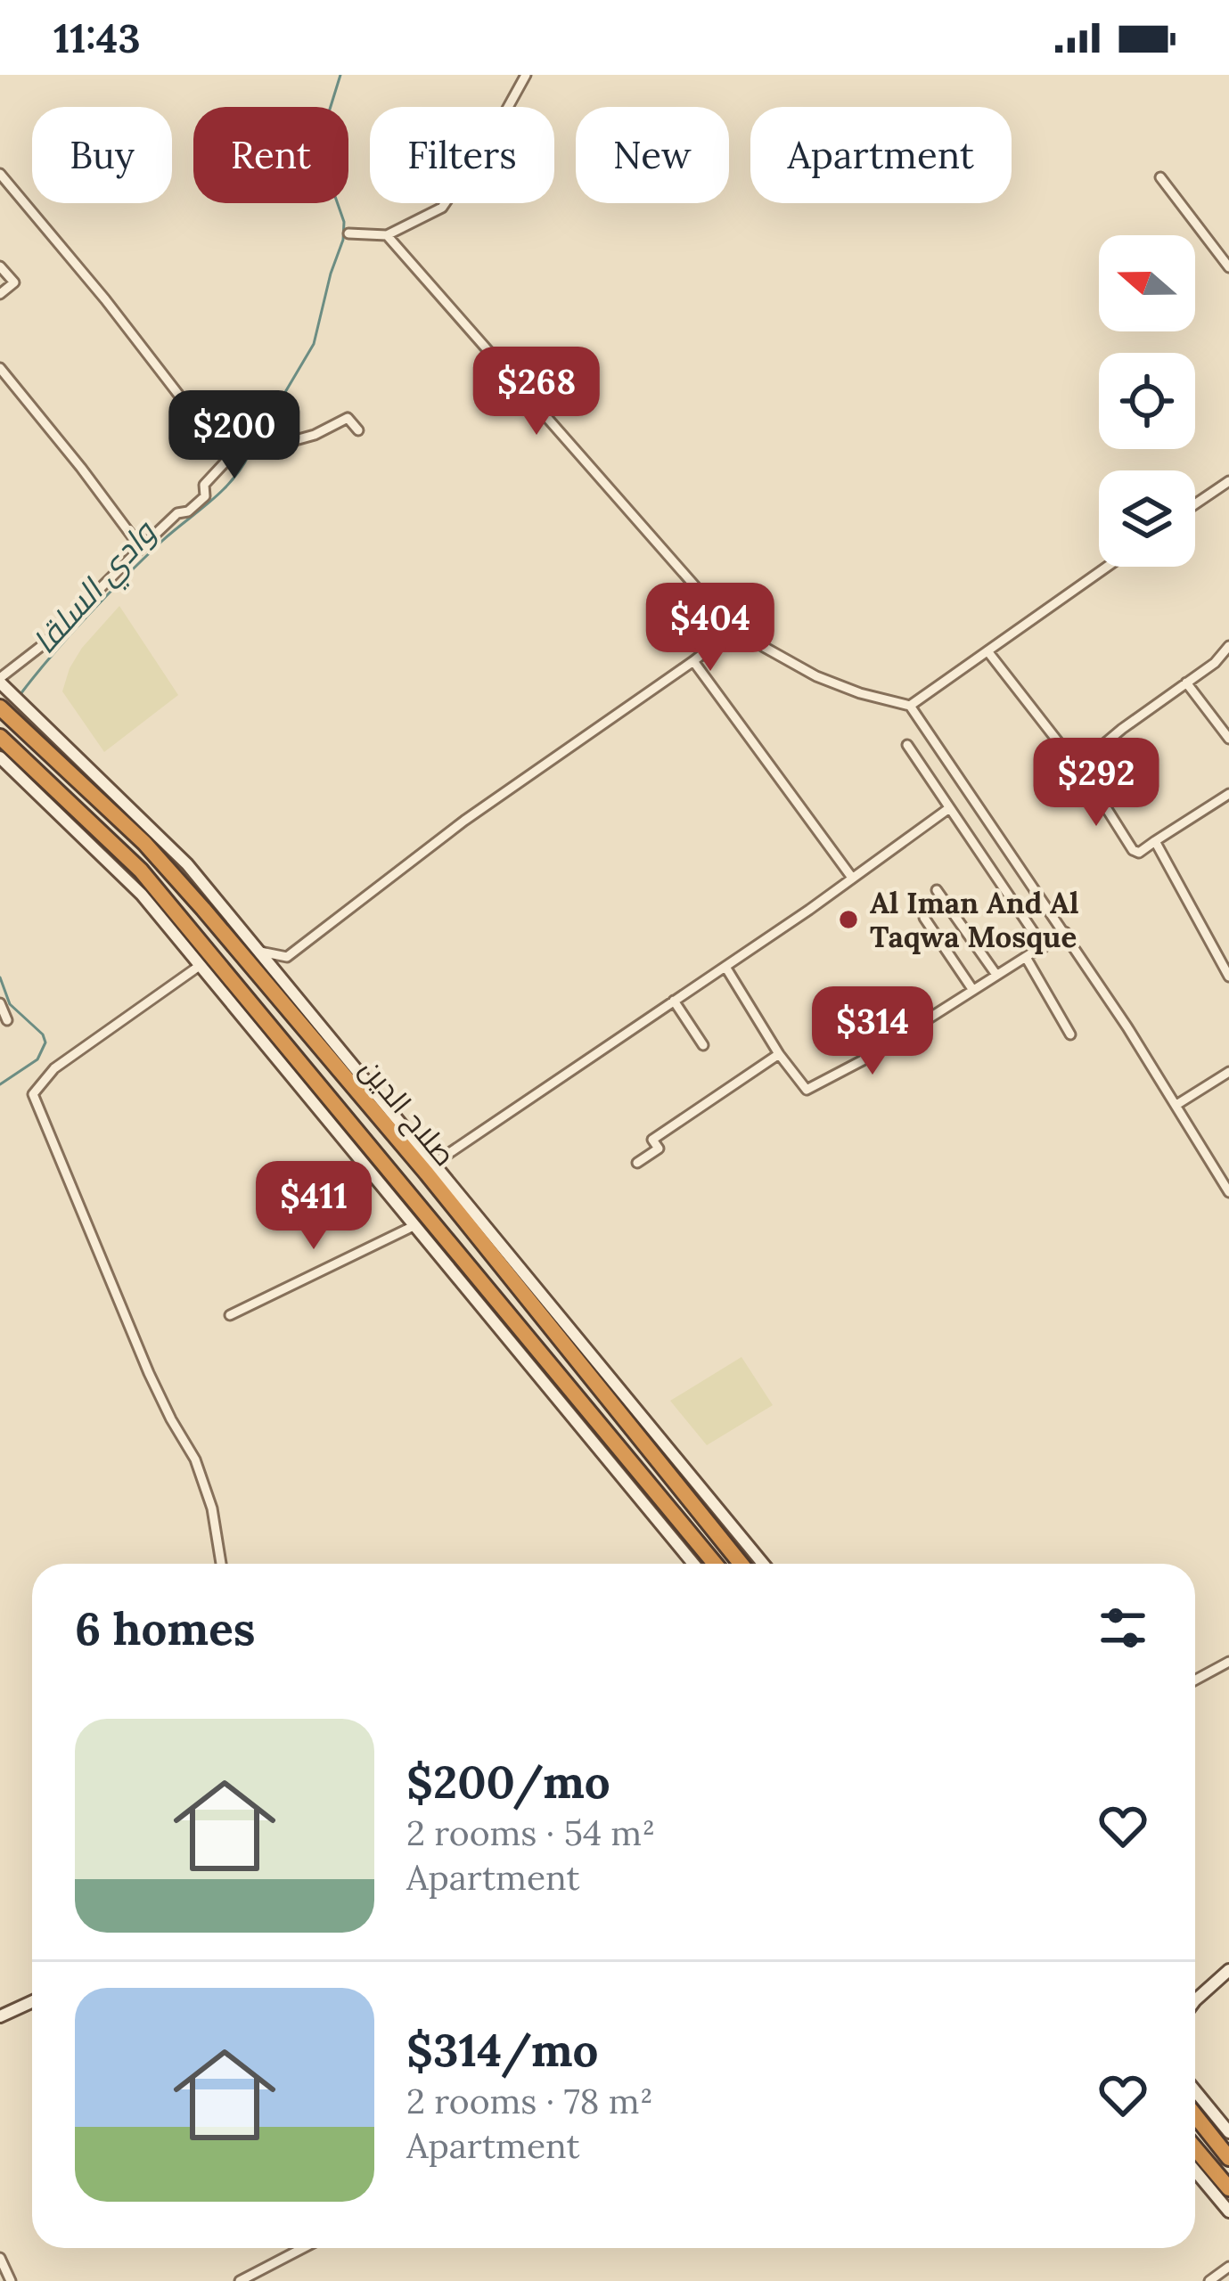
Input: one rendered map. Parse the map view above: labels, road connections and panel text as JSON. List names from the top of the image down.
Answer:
{
  "streets": {
    "highway": ["صلاح الدين"]
  },
  "water": ["وادي السلقا"],
  "places": ["Al Iman And Al Taqwa Mosque"],
  "north": "left",
  "page": {
    "status": "11:43",
    "chip": [
      "Buy",
      "Rent",
      "Filters",
      "New",
      "Apartment"
    ],
    "price": [
      "$268",
      "$200",
      "$404",
      "$292",
      "$314",
      "$411"
    ],
    "heading": "6 homes",
    "list": [
      {
        "name": "$200/mo",
        "note": "2 rooms · 54 m² · Apartment"
      },
      {
        "name": "$314/mo",
        "note": "2 rooms · 78 m² · Apartment"
      }
    ]
  }
}
